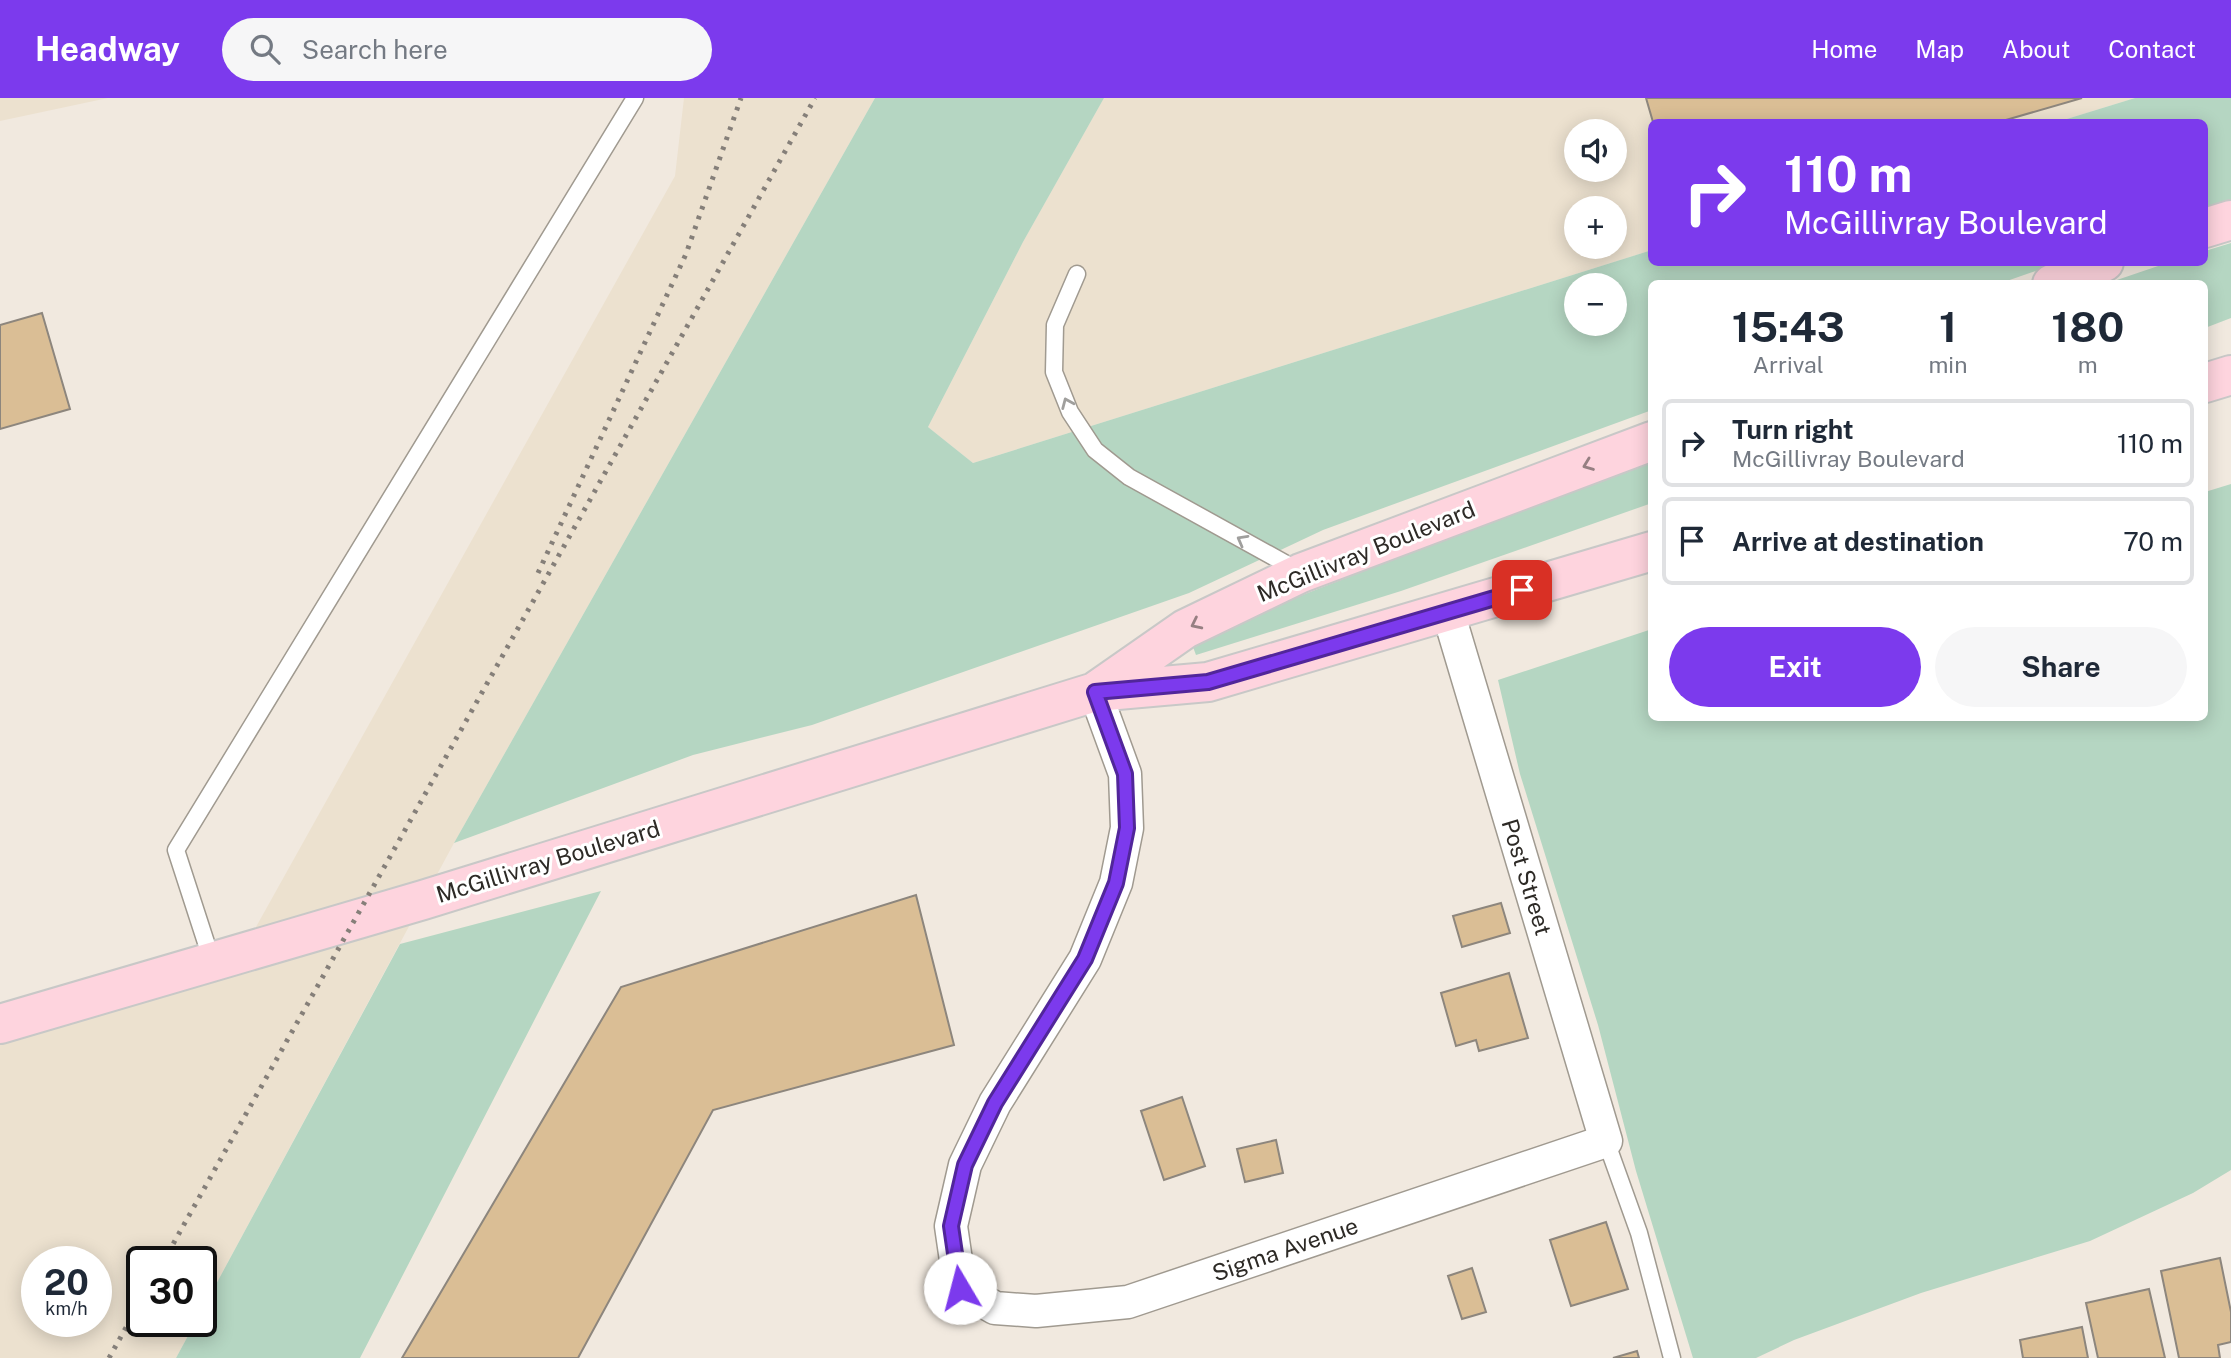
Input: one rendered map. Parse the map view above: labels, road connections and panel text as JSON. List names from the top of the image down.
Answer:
{
  "streets": {
    "main road": ["McGillivray Boulevard"],
    "street": ["Post Street", "Sigma Avenue"]
  },
  "crossings": [
    ["McGillivray Boulevard", "Post Street"],
    ["McGillivray Boulevard", "Sigma Avenue"],
    ["Post Street", "Sigma Avenue"]
  ],
  "page": {
    "header": "Headway",
    "search": "Search here",
    "nav": [
      "Home",
      "Map",
      "About",
      "Contact"
    ],
    "map_buttons": ["+", "−"],
    "turn": ["110 m", "McGillivray Boulevard"],
    "eta": [
      "15:43",
      "Arrival",
      "1",
      "min",
      "180",
      "m"
    ],
    "list": [
      {
        "name": "Turn right",
        "note": "McGillivray Boulevard",
        "value": "110 m"
      },
      {
        "name": "Arrive at destination",
        "value": "70 m"
      }
    ],
    "buttons": ["Exit", "Share"],
    "speed": "20 km/h",
    "limit": "30"
  }
}
